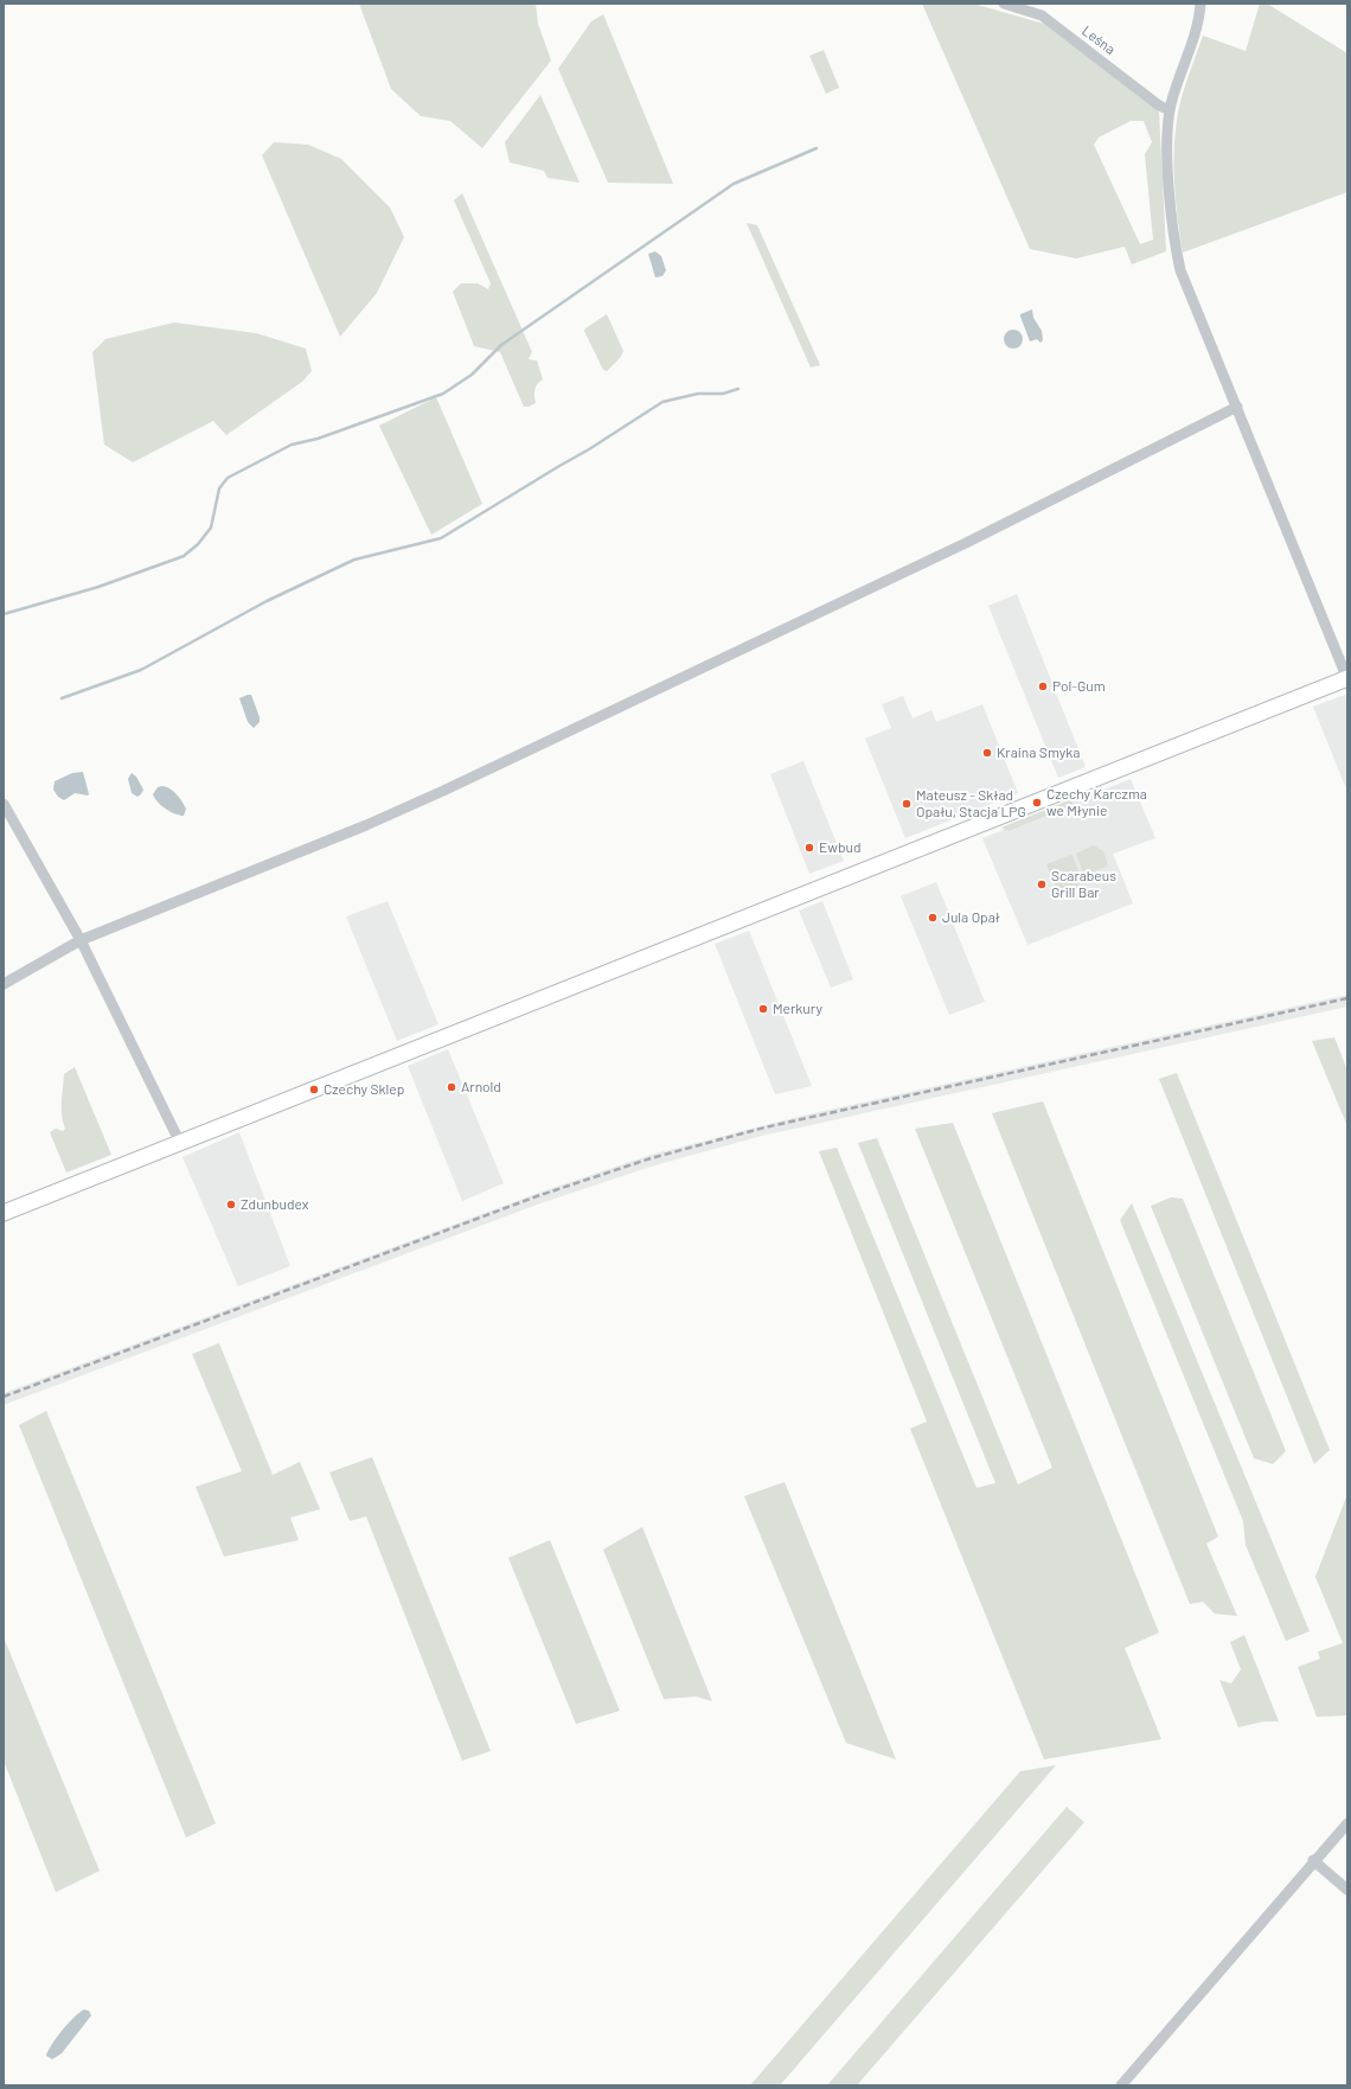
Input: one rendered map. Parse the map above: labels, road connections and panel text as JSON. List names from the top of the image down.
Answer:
{
  "streets": {
    "street": ["Leśna"]
  },
  "places": [
    "Pol-Gum",
    "Kraina Smyka",
    "Czechy Karczma we Młynie",
    "Mateusz - Skład Opału, Stacja LPG",
    "Ewbud",
    "Scarabeus Grill Bar",
    "Jula Opał",
    "Merkury",
    "Arnold",
    "Czechy Sklep",
    "Zdunbudex"
  ]
}
